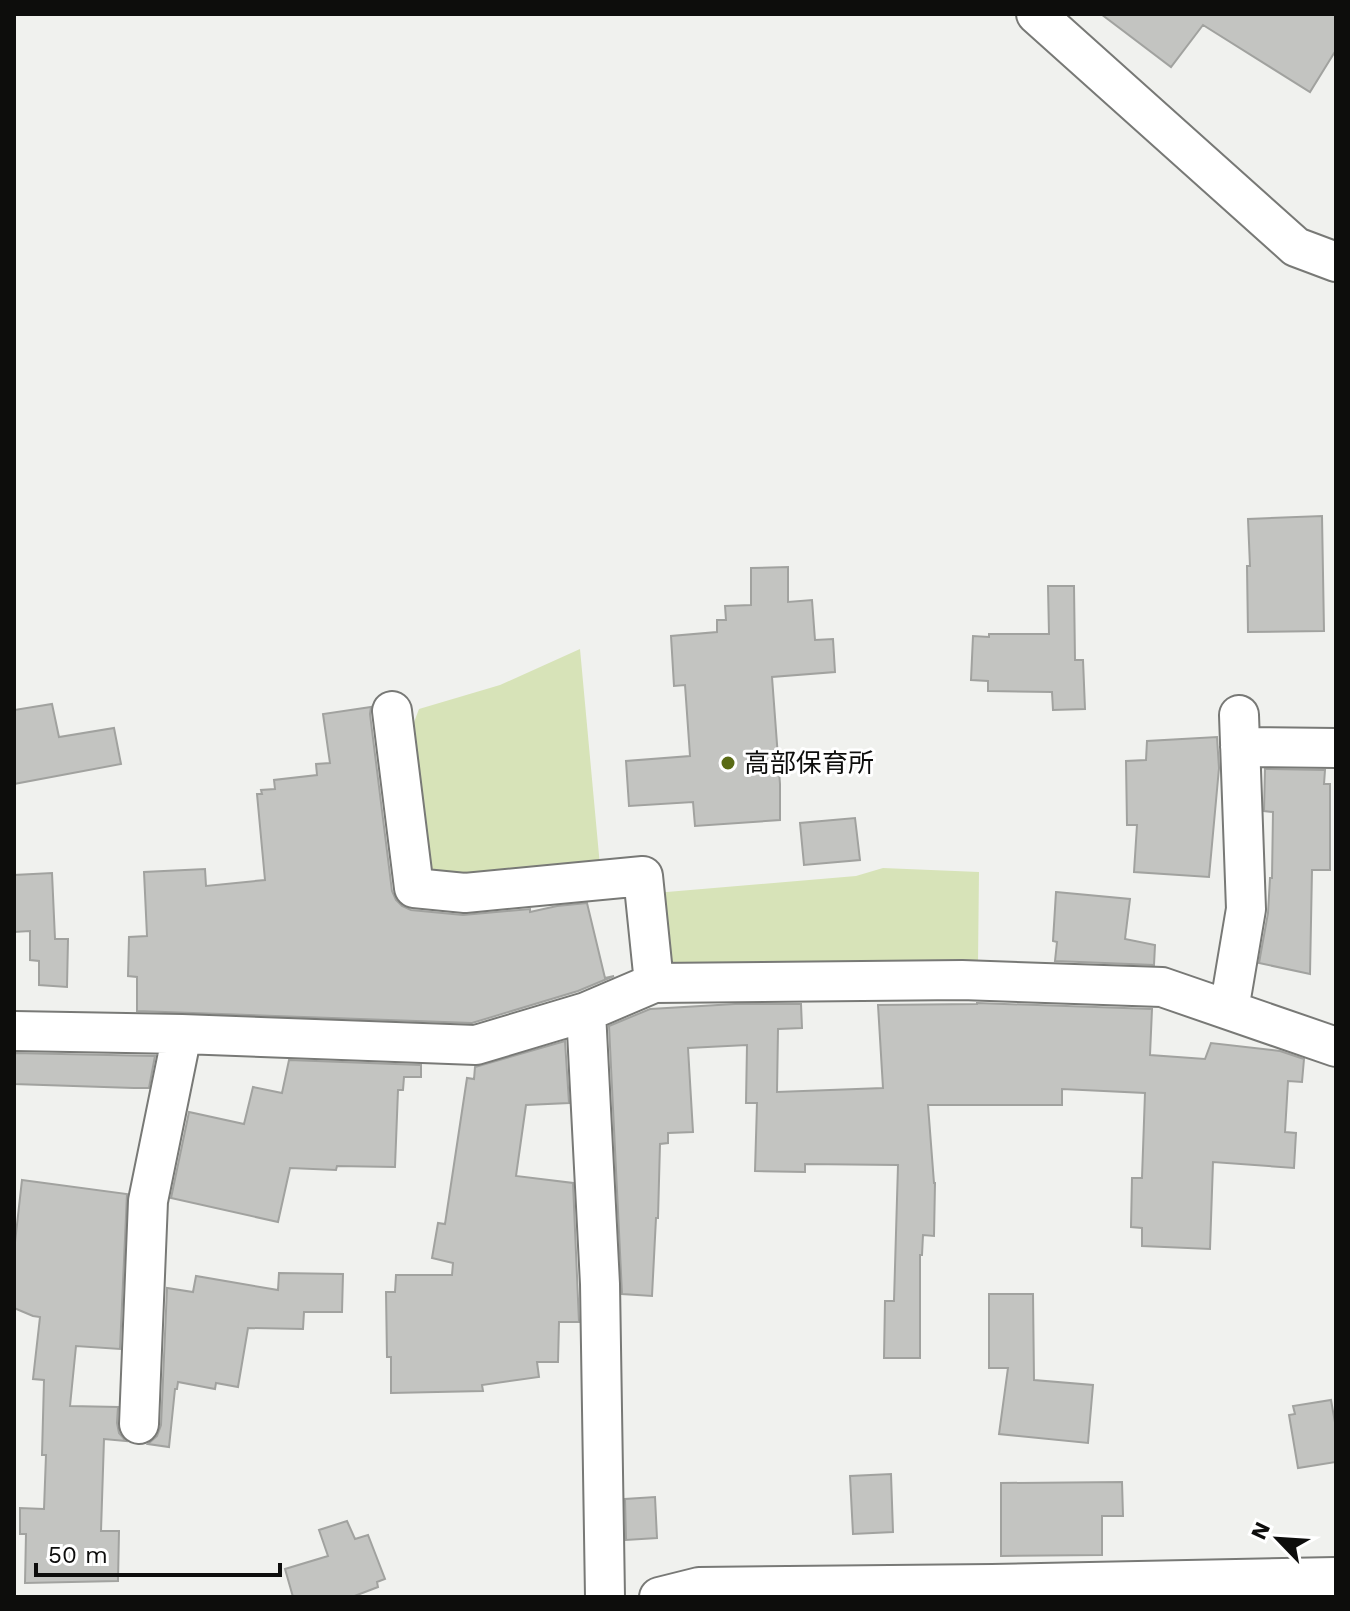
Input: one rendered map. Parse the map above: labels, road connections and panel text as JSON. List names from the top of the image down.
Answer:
{
  "places": ["高部保育所"],
  "scale_bar": "50 m",
  "north": "top left"
}
